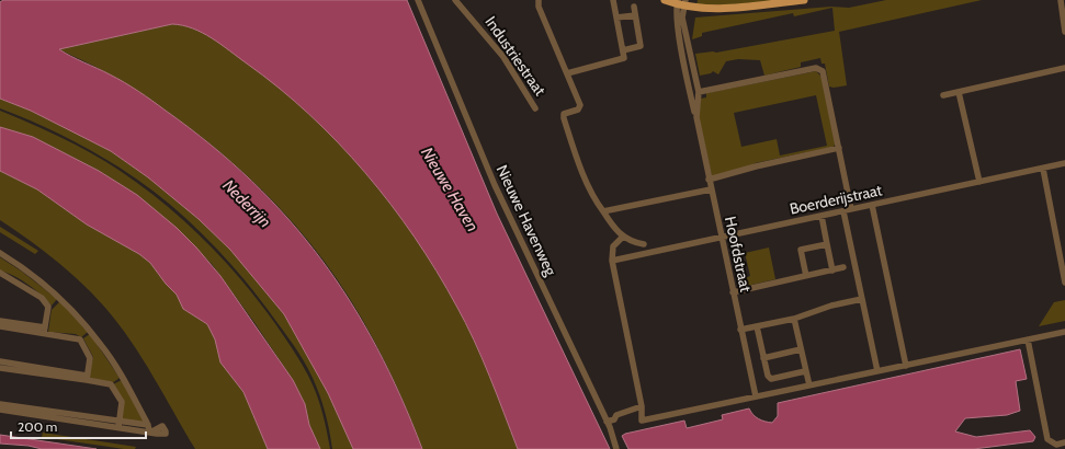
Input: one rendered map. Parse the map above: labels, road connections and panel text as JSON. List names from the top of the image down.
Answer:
{
  "streets": {
    "street": [
      "Industriestraat",
      "Boerderijstraat",
      "Nieuwe Havenweg",
      "Hoofdstraat"
    ]
  },
  "crossings": [
    ["Boerderijstraat", "Hoofdstraat"]
  ],
  "water": ["Nieuwe Haven", "Nederrijn"],
  "scale_bar": "200 m"
}
